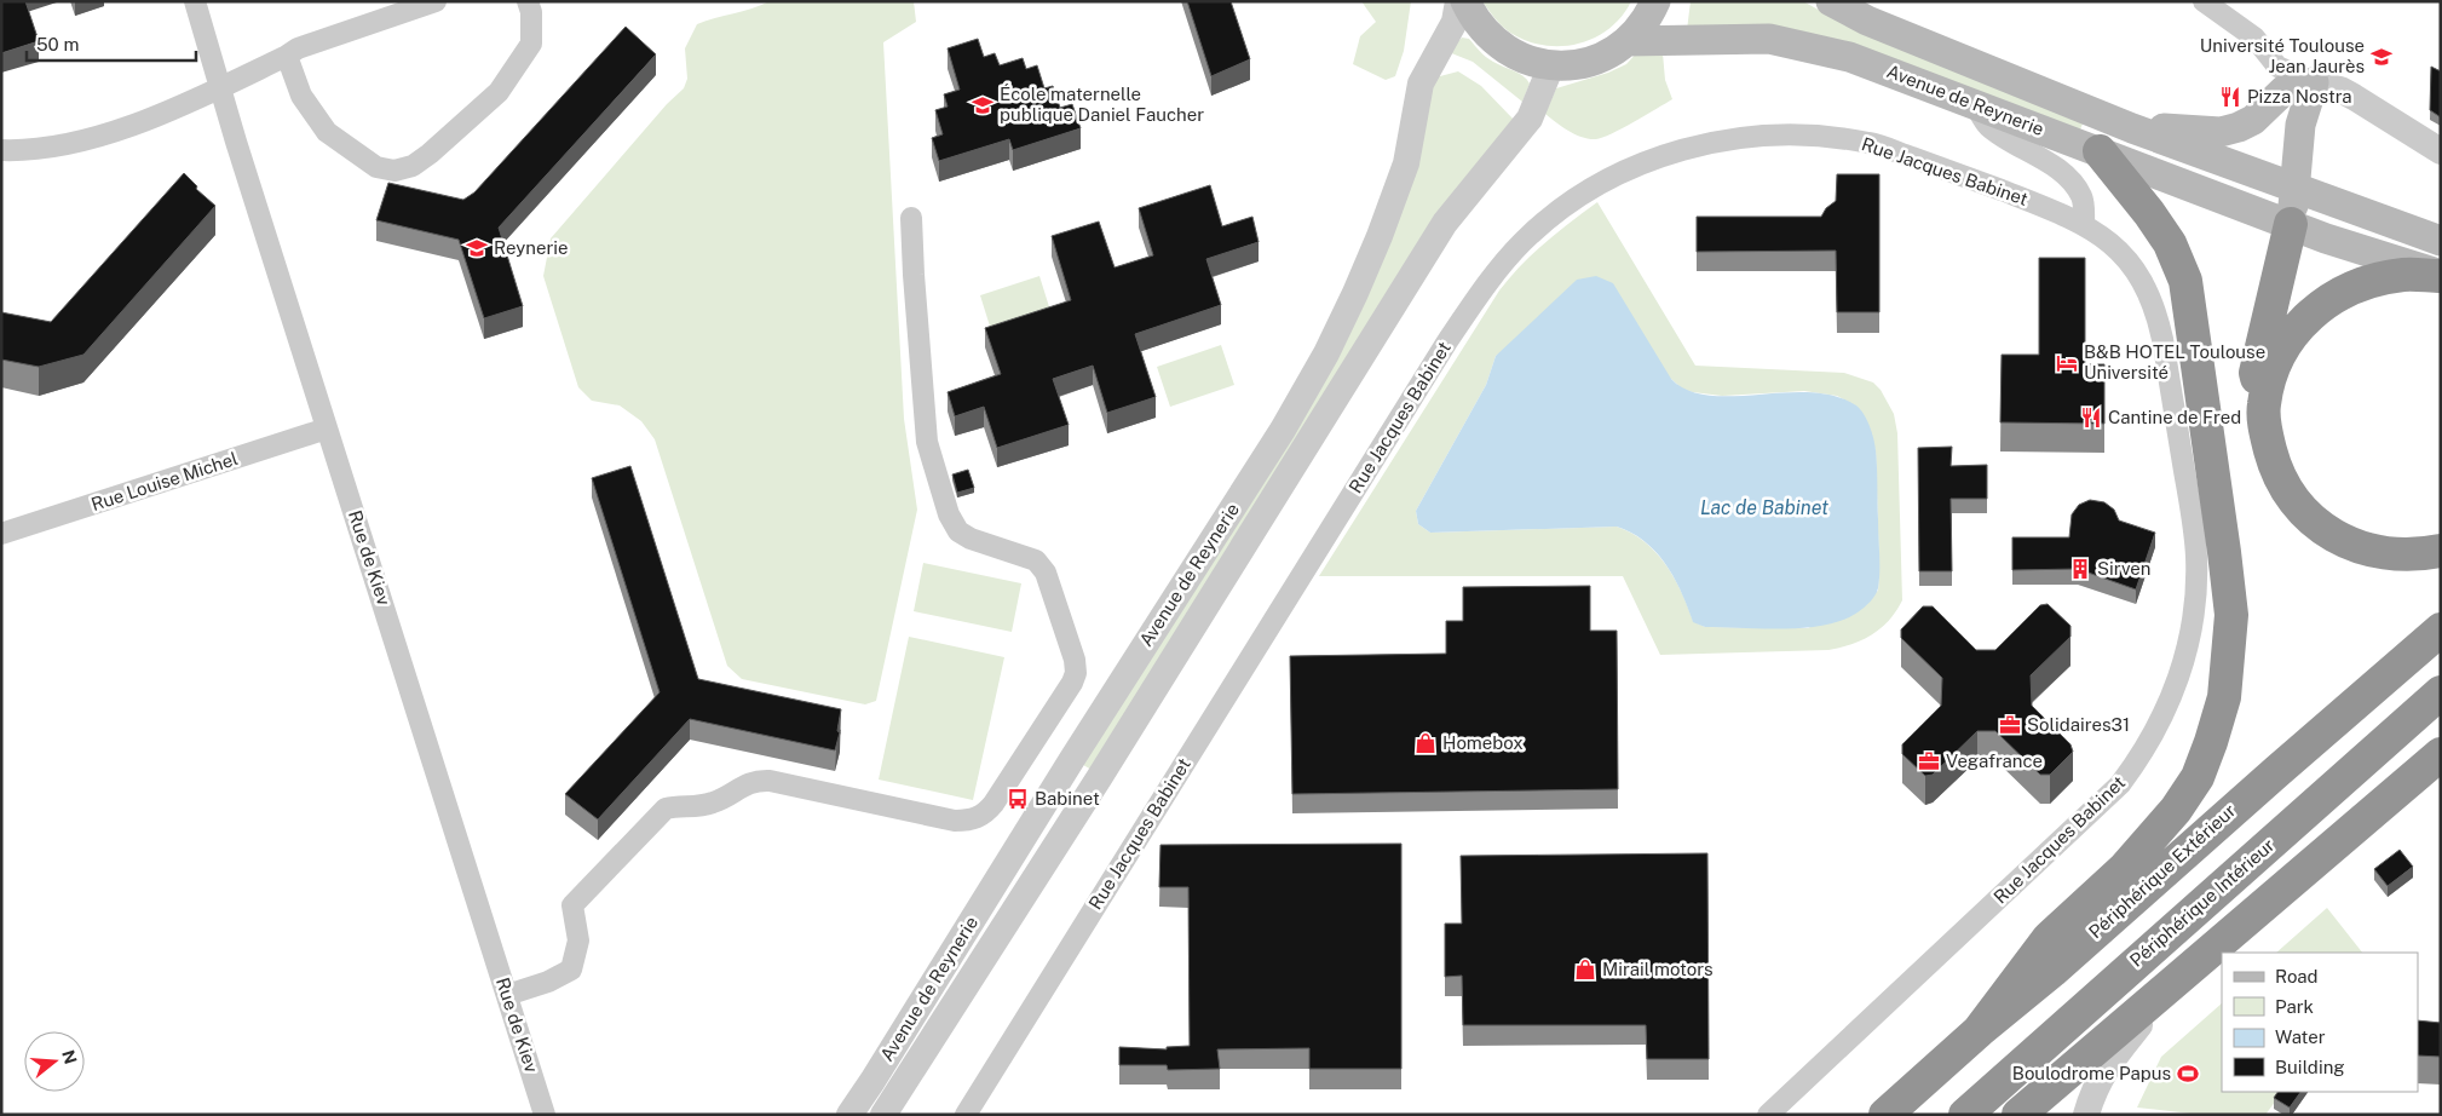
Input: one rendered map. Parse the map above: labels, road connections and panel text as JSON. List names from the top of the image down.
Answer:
{
  "streets": {
    "highway": ["Périphérique Extérieur", "Périphérique Intérieur"],
    "main road": ["Avenue de Reynerie"],
    "street": ["Rue Jacques Babinet", "Rue Louise Michel", "Rue de Kiev"]
  },
  "crossings": [
    ["Rue Louise Michel", "Rue de Kiev"]
  ],
  "water": ["Lac de Babinet"],
  "places": {
    "school or university": ["Université Toulouse Jean Jaurès", "École maternelle publique Daniel Faucher", "Reynerie"],
    "restaurant": ["Pizza Nostra", "Cantine de Fred"],
    "hotel": ["B&B HOTEL Toulouse Université"],
    "building": ["Sirven"],
    "office": ["Solidaires31", "Vegafrance"],
    "shop": ["Homebox", "Mirail motors"],
    "bus stop": ["Babinet"],
    "sports": ["Boulodrome Papus"]
  },
  "legend": [
    "Road",
    "Park",
    "Water",
    "Building"
  ],
  "scale_bar": "50 m",
  "north": "right"
}
